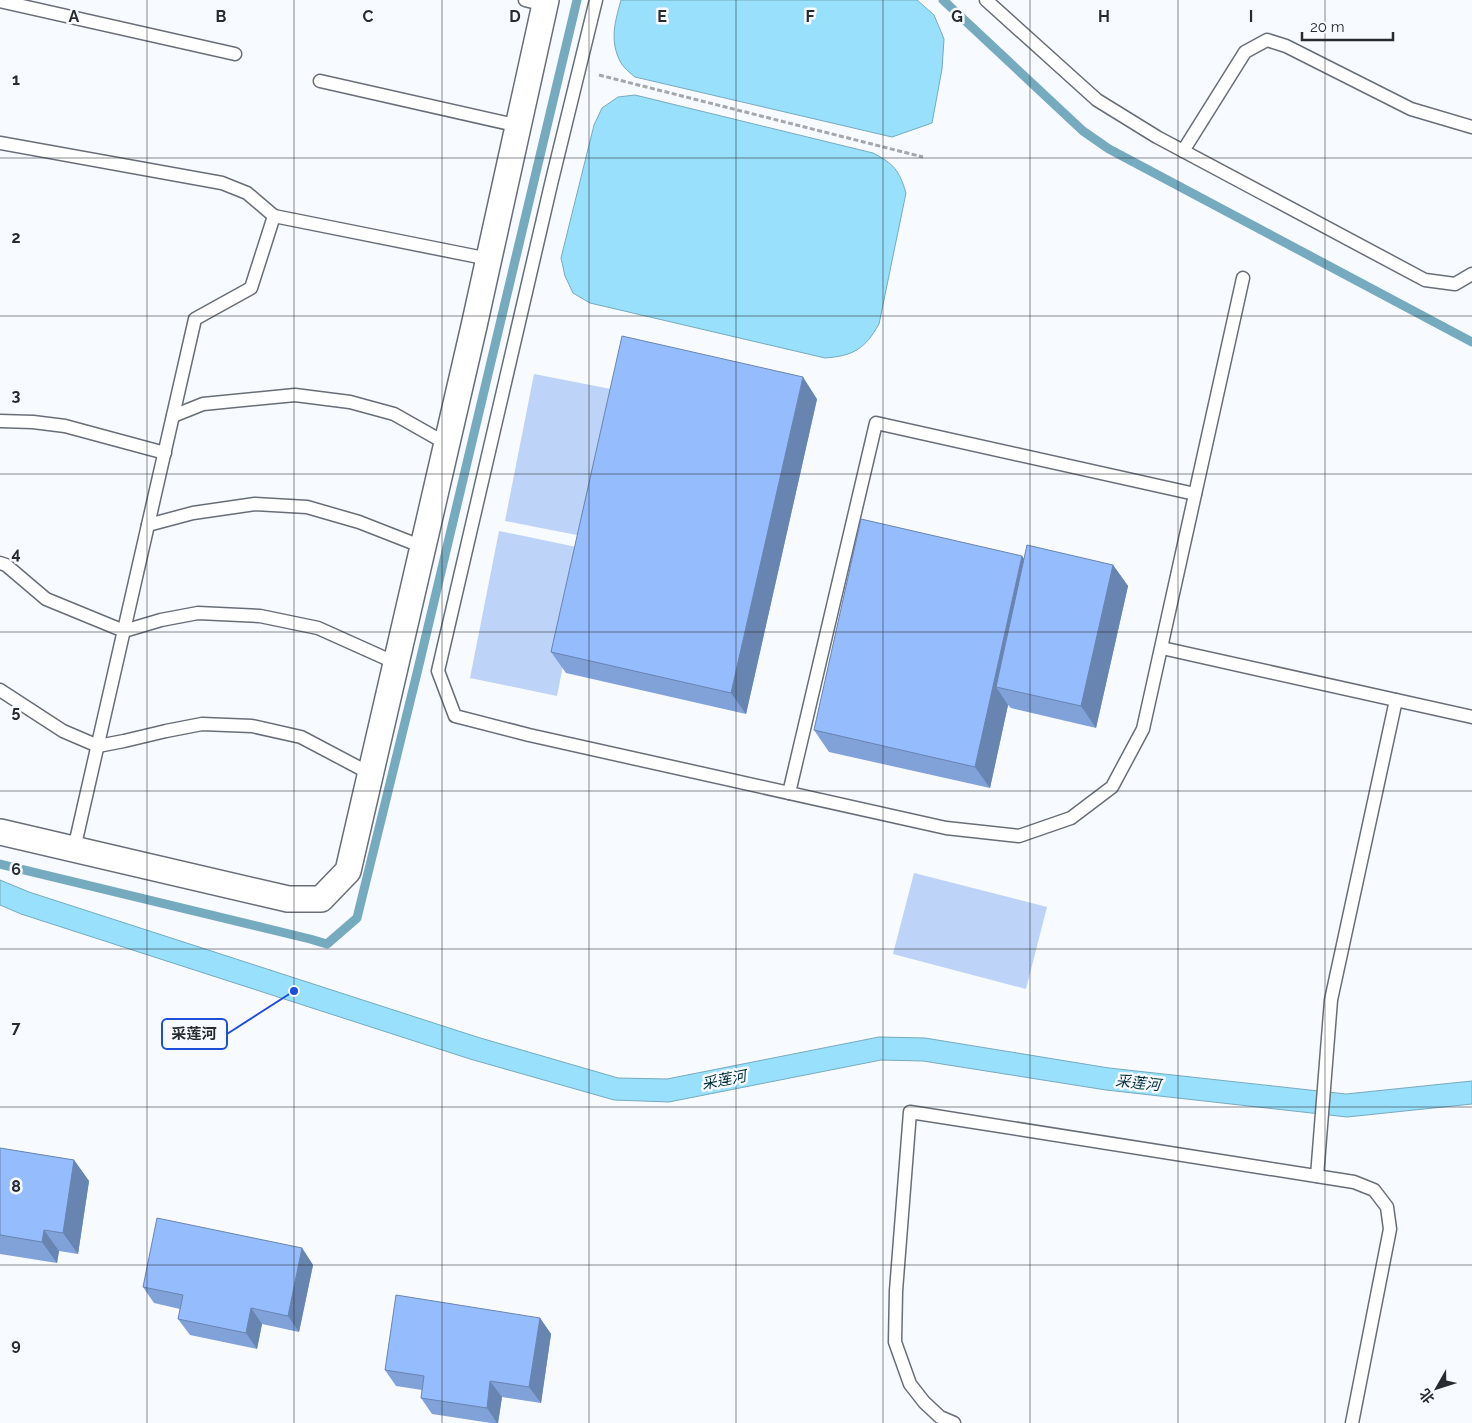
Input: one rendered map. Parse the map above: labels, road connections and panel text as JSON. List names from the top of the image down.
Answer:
{
  "water": ["采莲河"],
  "places": ["采莲河"],
  "scale_bar": "20 m",
  "north": "bottom left",
  "grid": {
    "columns": [
      "A",
      "B",
      "C",
      "D",
      "E",
      "F",
      "G",
      "H",
      "I"
    ],
    "rows": [
      "1",
      "2",
      "3",
      "4",
      "5",
      "6",
      "7",
      "8",
      "9"
    ]
  }
}
